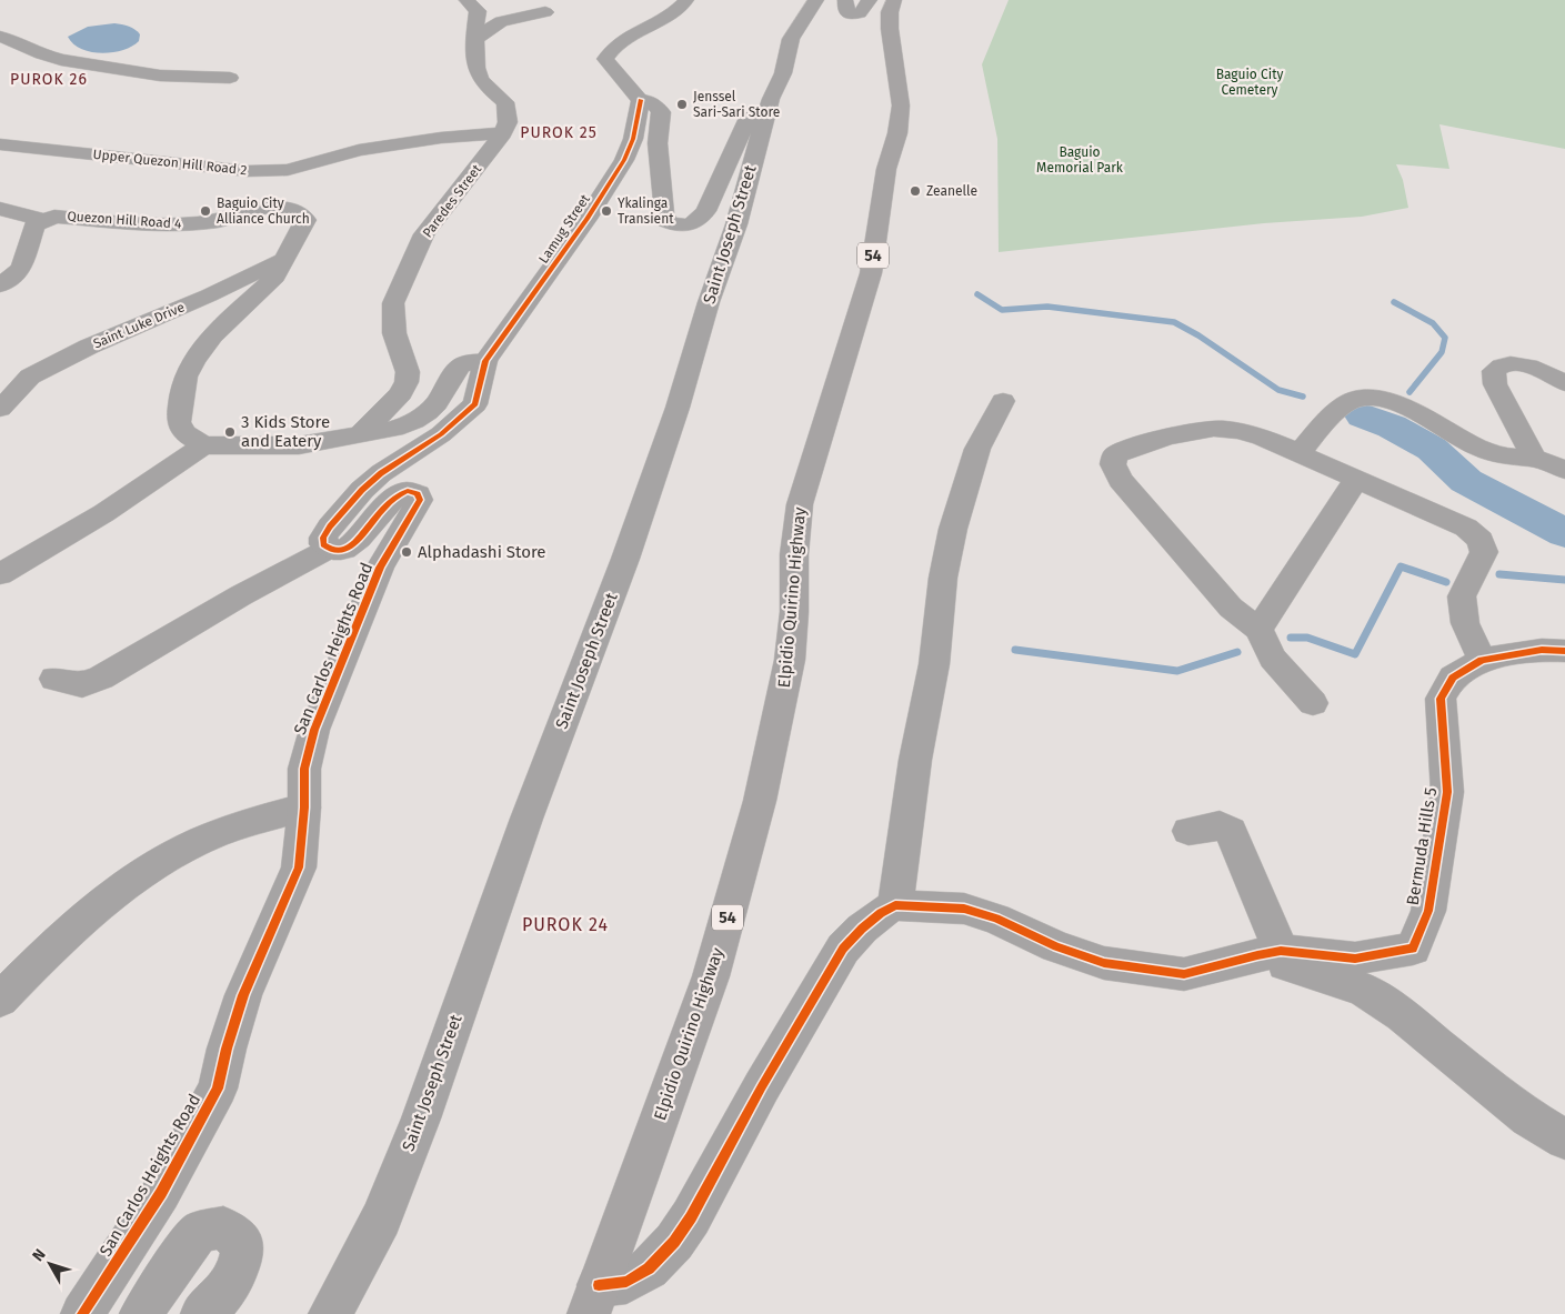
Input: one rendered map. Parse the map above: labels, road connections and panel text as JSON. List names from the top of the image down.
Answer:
{
  "streets": {
    "highway": ["54", "Elpidio Quirino Highway"],
    "street": [
      "Upper Quezon Hill Road 2",
      "Paredes Street",
      "Quezon Hill Road 4",
      "Lamug Street",
      "Saint Joseph Street",
      "Saint Luke Drive",
      "San Carlos Heights Road",
      "Bermuda Hills 5"
    ]
  },
  "crossings": [
    ["Upper Quezon Hill Road 2", "Paredes Street"],
    ["Quezon Hill Road 4", "Saint Luke Drive"]
  ],
  "districts": ["PUROK 26", "PUROK 25", "PUROK 24"],
  "parks": ["Baguio City Cemetery", "Baguio Memorial Park"],
  "places": [
    "Jenssel Sari-Sari Store",
    "Zeanelle",
    "Baguio City Alliance Church",
    "Ykalinga Transient",
    "3 Kids Store and Eatery",
    "Alphadashi Store"
  ],
  "north": "top left"
}
